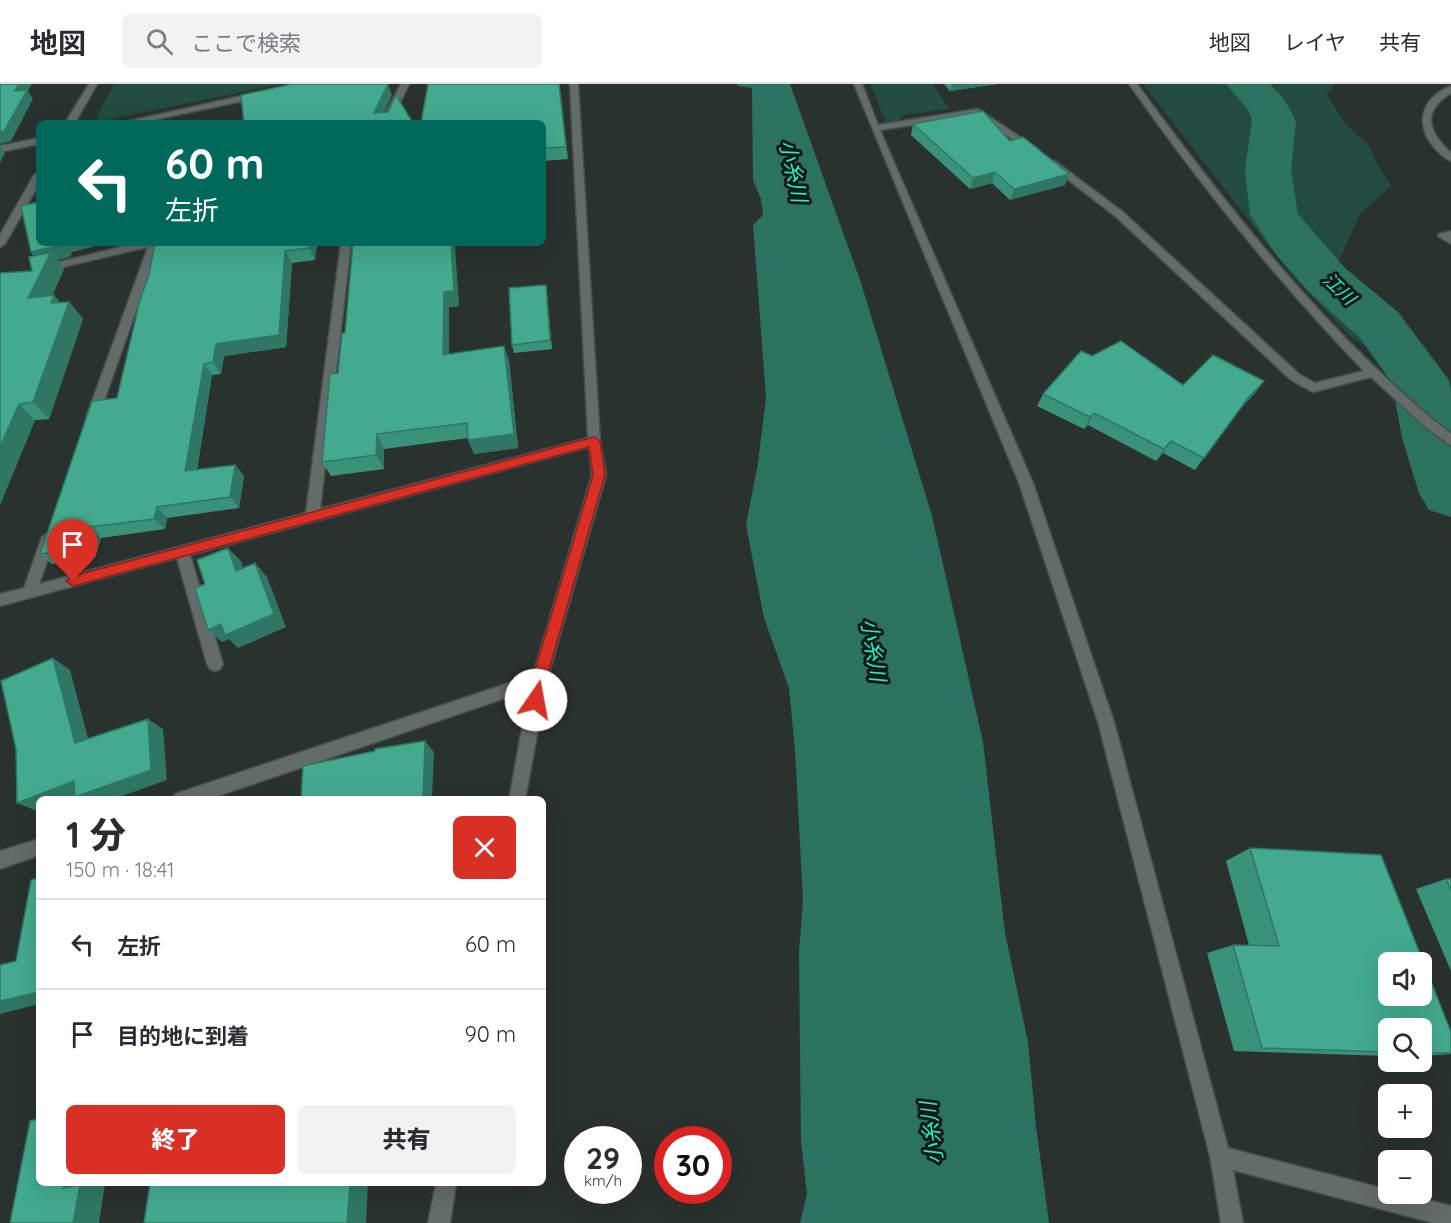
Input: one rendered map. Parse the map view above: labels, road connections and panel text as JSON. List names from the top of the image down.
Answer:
{
  "water": ["小糸川", "江川"],
  "page": {
    "header": "地図",
    "search": "ここで検索",
    "nav": ["地図", "レイヤ", "共有"],
    "turn": ["60 m", "左折"],
    "heading": ["1 分", "150 m · 18:41"],
    "list": [
      {
        "name": "左折",
        "value": "60 m"
      },
      {
        "name": "目的地に到着",
        "value": "90 m"
      }
    ],
    "map_buttons": ["+", "−"],
    "buttons": ["終了", "共有"],
    "speed": "29 km/h",
    "limit": "30"
  }
}
